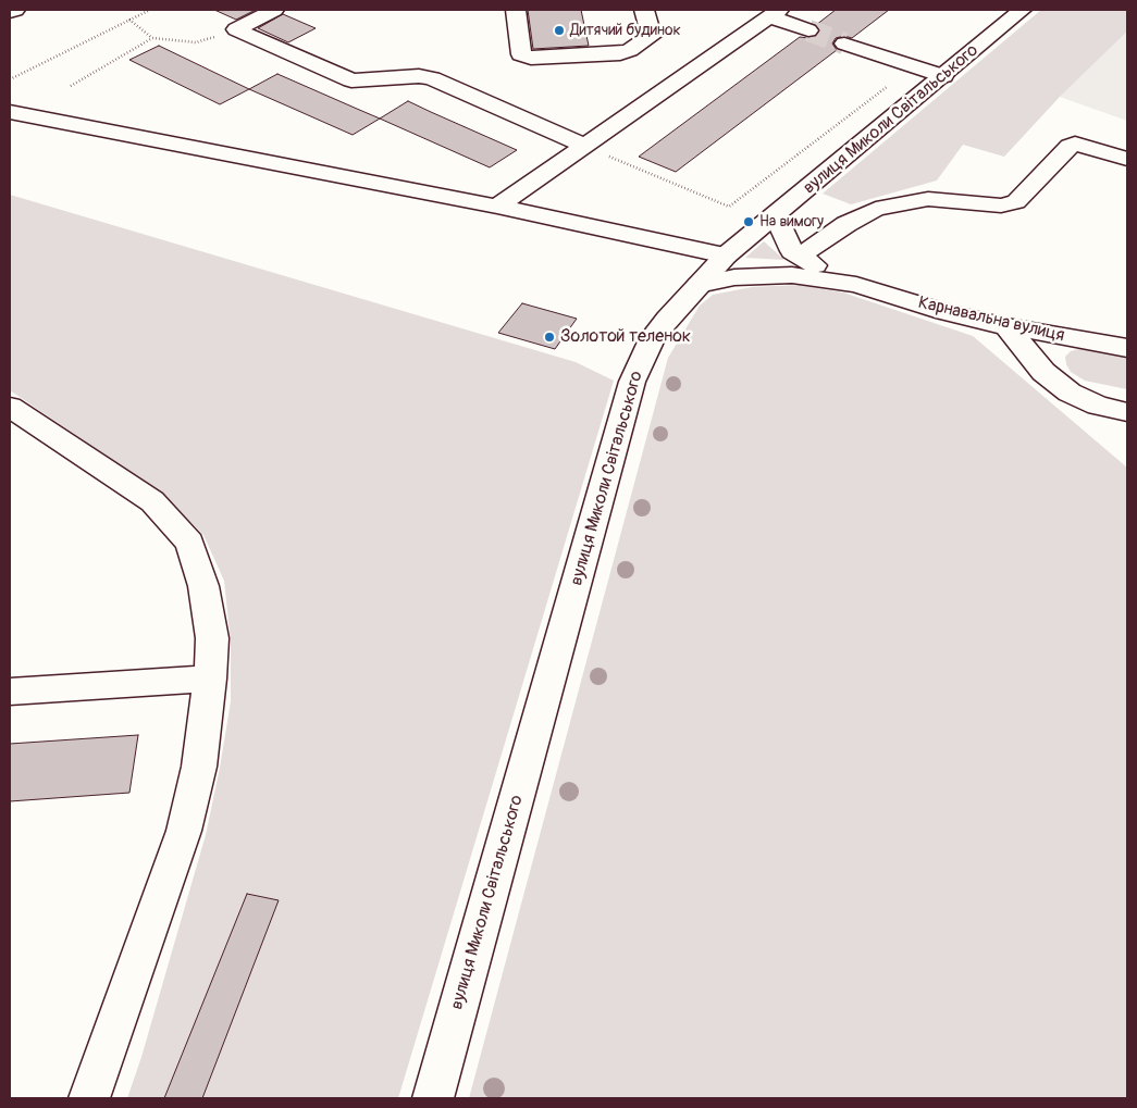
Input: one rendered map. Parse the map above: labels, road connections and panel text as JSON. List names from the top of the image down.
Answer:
{
  "streets": {
    "street": ["вулиця Миколи Світальського", "Карнавальна вулиця"]
  },
  "places": ["Дитячий будинок", "На вимогу", "Золотой теленок"]
}
